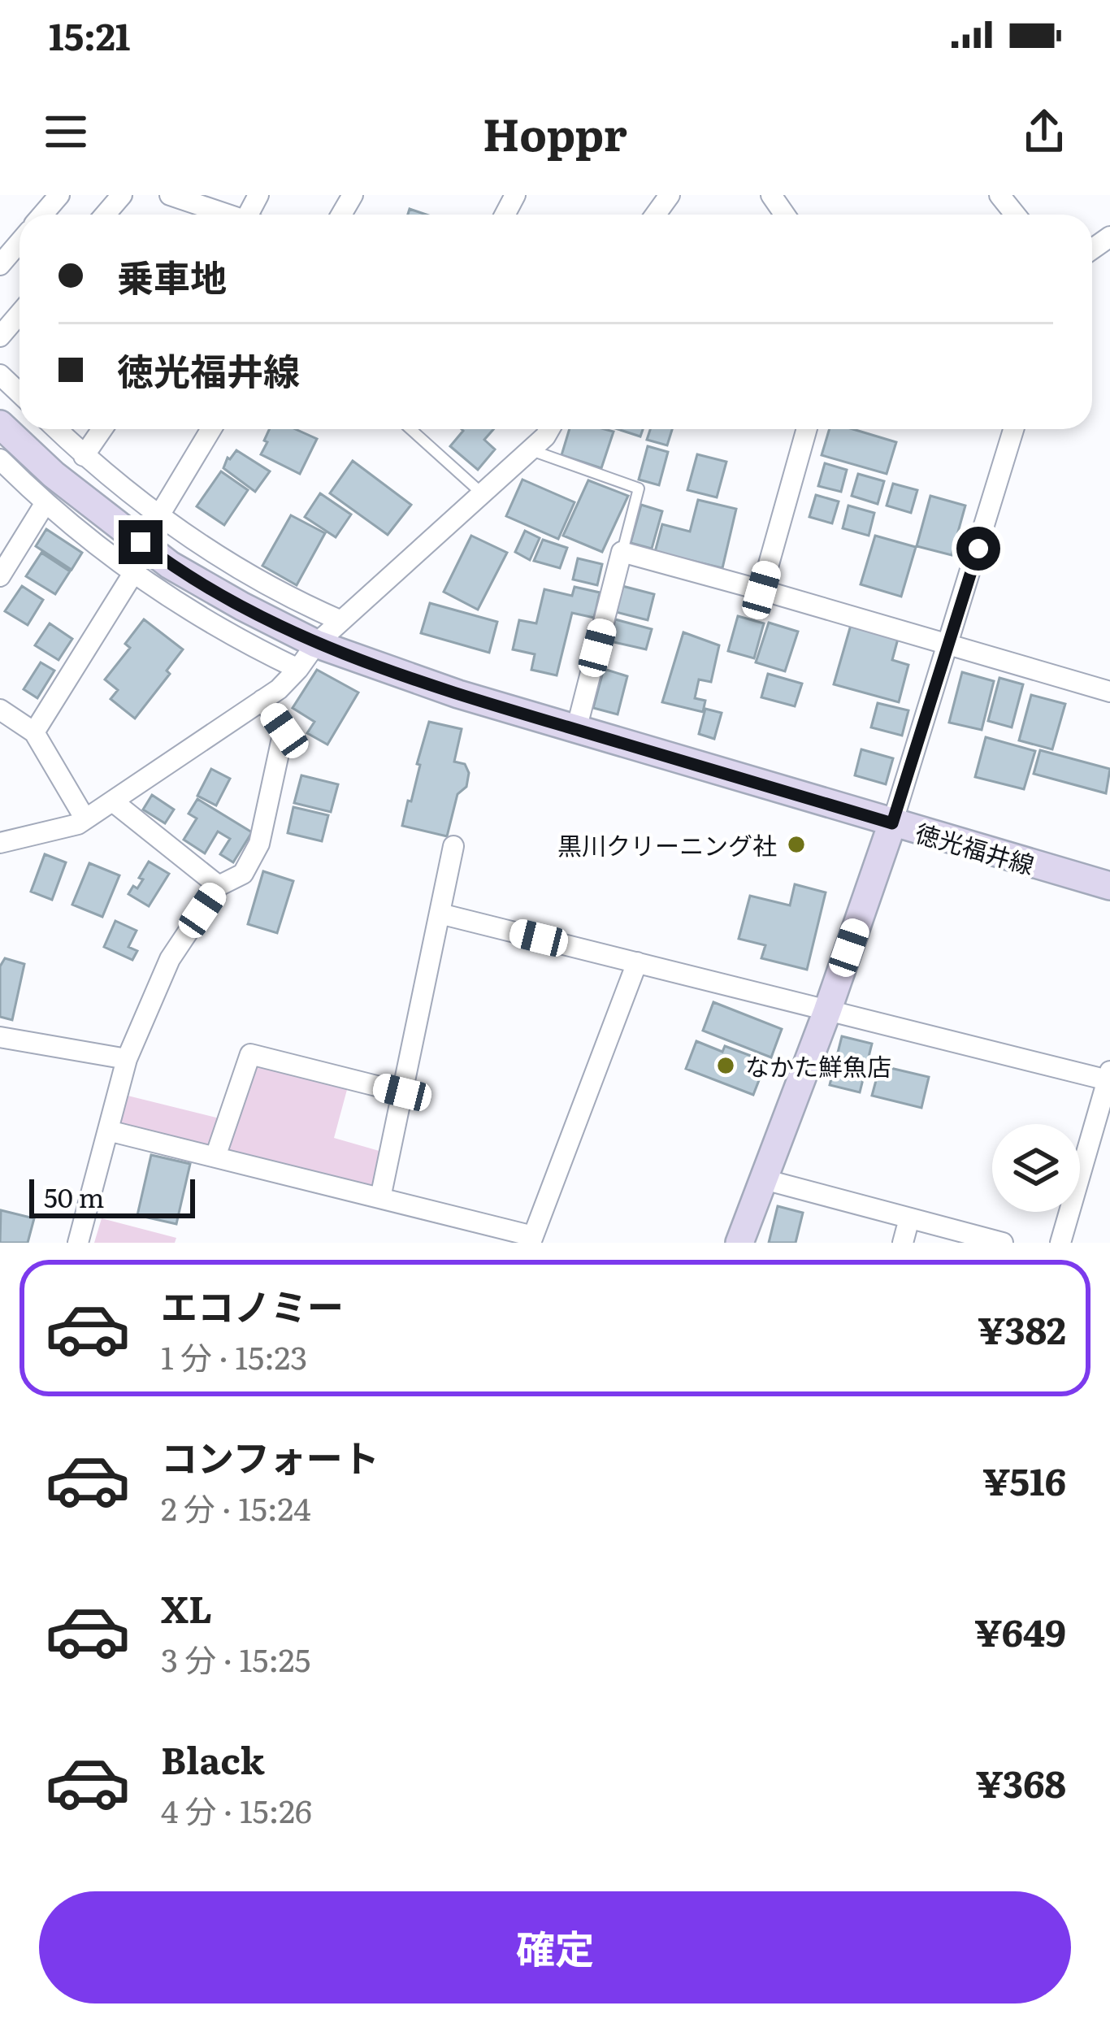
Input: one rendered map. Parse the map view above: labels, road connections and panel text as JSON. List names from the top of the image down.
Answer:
{
  "streets": {
    "main road": ["徳光福井線"]
  },
  "places": ["黒川クリーニング社", "なかた鮮魚店"],
  "scale_bar": "50 m",
  "page": {
    "status": "15:21",
    "header": "Hoppr",
    "banner": ["乗車地", "徳光福井線"],
    "scale": "50 m",
    "list": [
      {
        "name": "エコノミー",
        "note": "1 分 · 15:23",
        "value": "¥382"
      },
      {
        "name": "コンフォート",
        "note": "2 分 · 15:24",
        "value": "¥516"
      },
      {
        "name": "XL",
        "note": "3 分 · 15:25",
        "value": "¥649"
      },
      {
        "name": "Black",
        "note": "4 分 · 15:26",
        "value": "¥368"
      }
    ],
    "buttons": "確定"
  }
}
